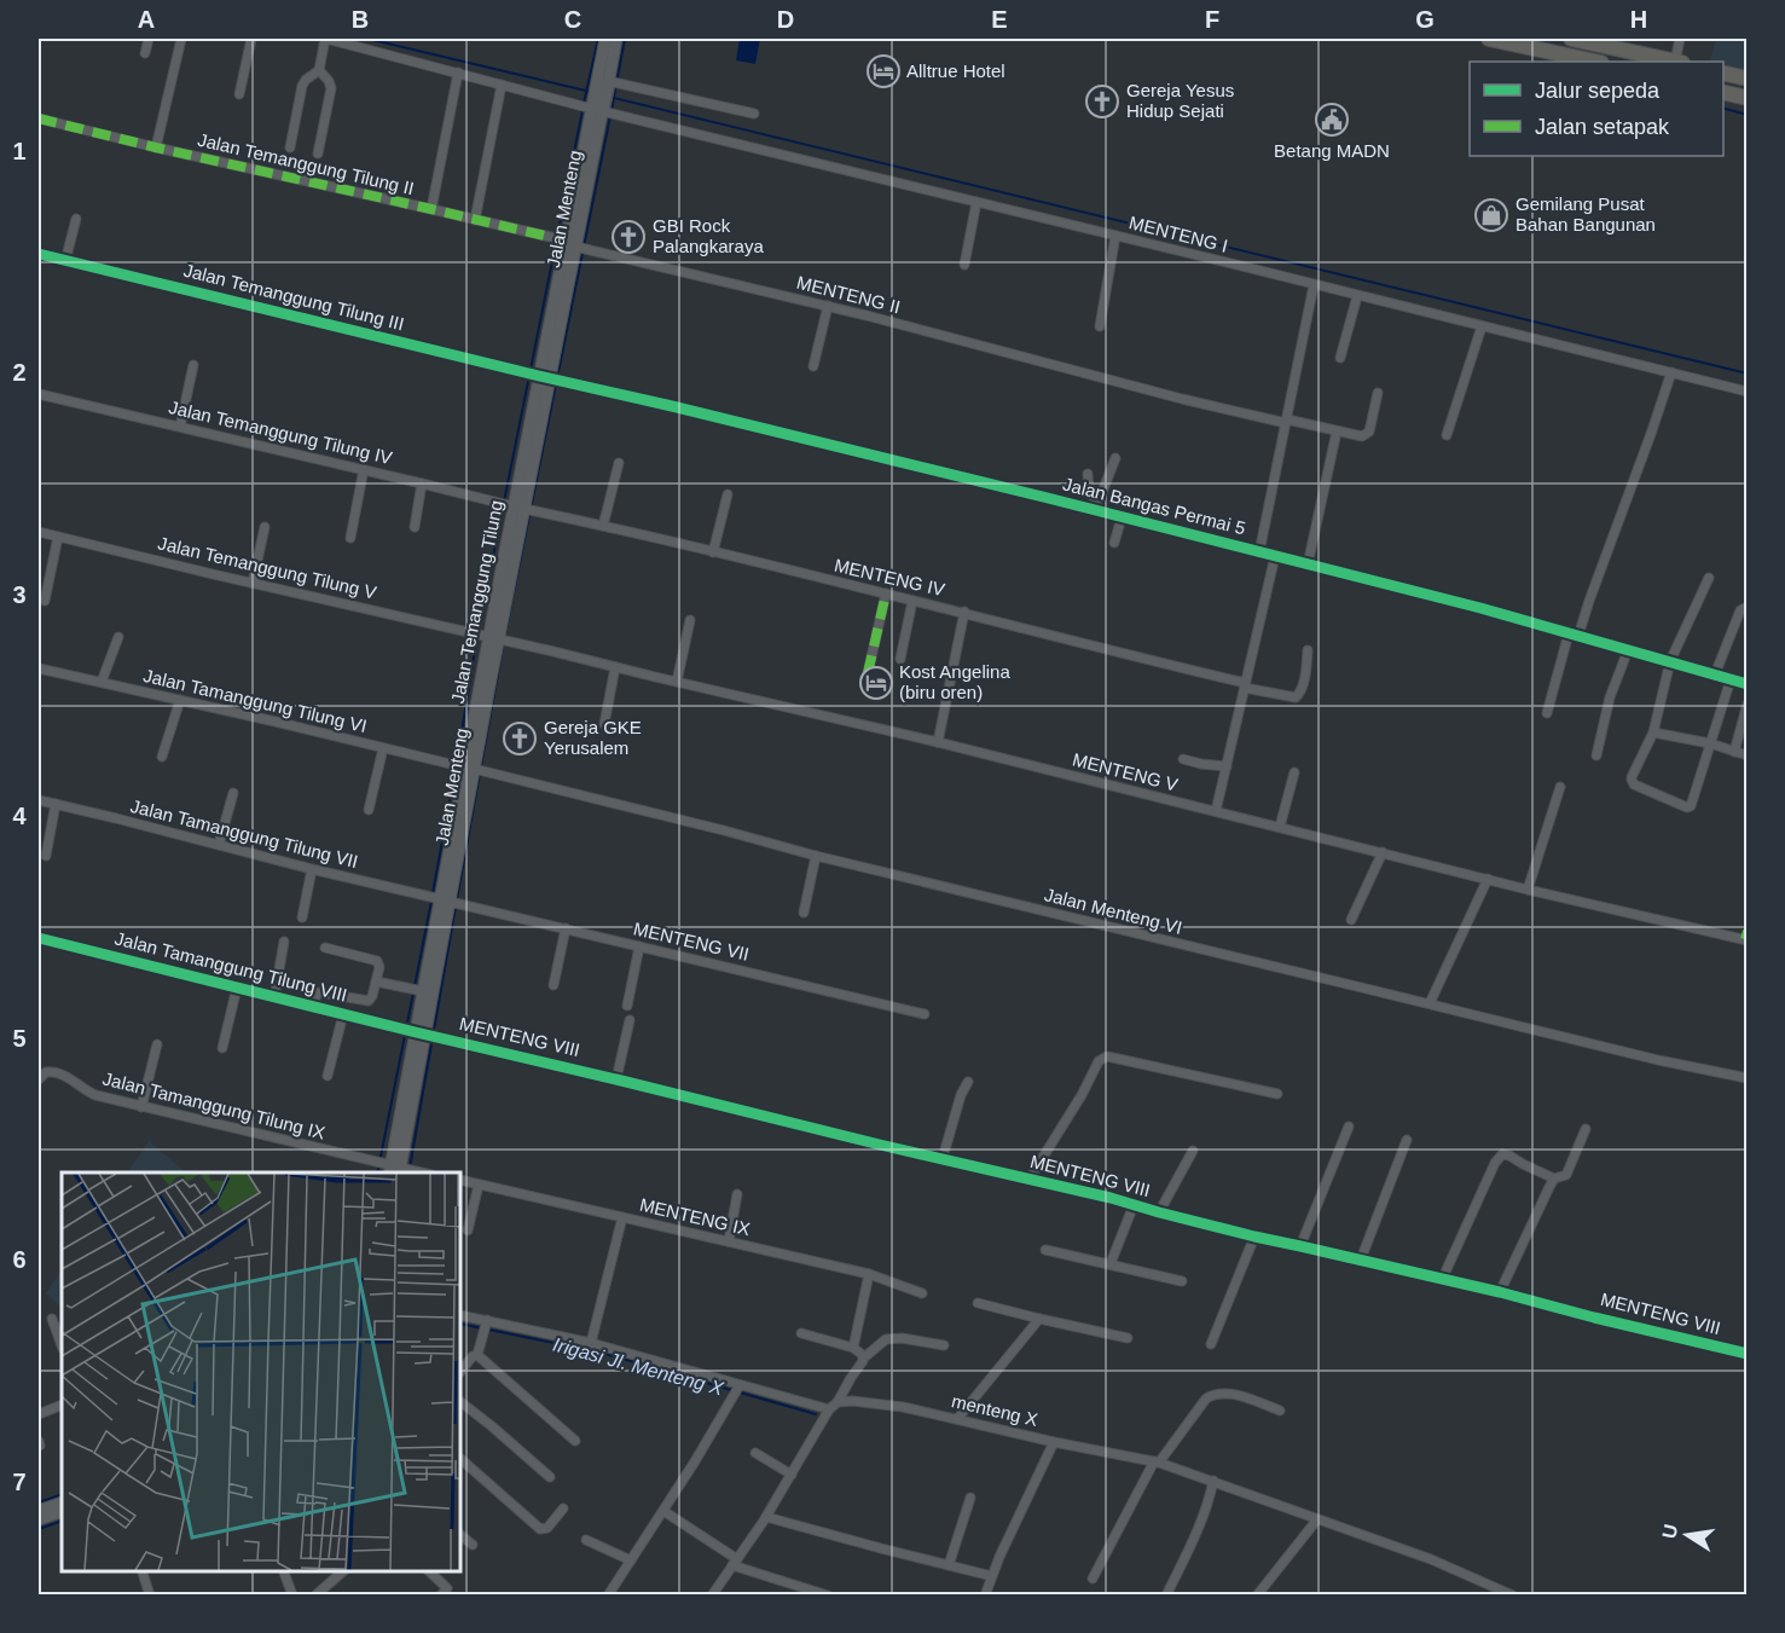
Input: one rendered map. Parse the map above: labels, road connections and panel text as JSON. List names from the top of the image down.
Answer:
{
  "streets": {
    "main road": ["Jalan Temanggung Tilung"],
    "street": [
      "Jalan Temanggung Tilung II",
      "MENTENG I",
      "MENTENG II",
      "Jalan Temanggung Tilung III",
      "Jalan Temanggung Tilung IV",
      "Jalan Bangas Permai 5",
      "Jalan Temanggung Tilung V",
      "MENTENG IV",
      "Jalan Tamanggung Tilung VI",
      "MENTENG V",
      "Jalan Tamanggung Tilung VII",
      "Jalan Menteng VI",
      "MENTENG VII",
      "Jalan Tamanggung Tilung VIII",
      "MENTENG VIII",
      "Jalan Tamanggung Tilung IX",
      "MENTENG IX",
      "menteng X"
    ]
  },
  "crossings": [
    ["Jalan Temanggung Tilung II", "MENTENG II"],
    ["Jalan Temanggung Tilung II", "Jalan Temanggung Tilung"],
    ["MENTENG I", "Jalan Temanggung Tilung"],
    ["MENTENG II", "Jalan Temanggung Tilung"],
    ["Jalan Temanggung Tilung III", "Jalan Bangas Permai 5"],
    ["Jalan Temanggung Tilung III", "Jalan Temanggung Tilung"],
    ["Jalan Temanggung Tilung IV", "MENTENG IV"],
    ["Jalan Temanggung Tilung IV", "Jalan Temanggung Tilung"],
    ["Jalan Bangas Permai 5", "Jalan Temanggung Tilung"],
    ["Jalan Temanggung Tilung V", "Jalan Temanggung Tilung"],
    ["Jalan Temanggung Tilung V", "MENTENG V"],
    ["MENTENG IV", "Jalan Temanggung Tilung"],
    ["Jalan Temanggung Tilung", "Jalan Tamanggung Tilung VI"],
    ["Jalan Temanggung Tilung", "MENTENG V"],
    ["Jalan Temanggung Tilung", "Jalan Tamanggung Tilung VII"],
    ["Jalan Temanggung Tilung", "Jalan Menteng VI"],
    ["Jalan Temanggung Tilung", "MENTENG VII"],
    ["Jalan Temanggung Tilung", "Jalan Tamanggung Tilung VIII"],
    ["Jalan Temanggung Tilung", "MENTENG VIII"],
    ["Jalan Temanggung Tilung", "Jalan Tamanggung Tilung IX"],
    ["Jalan Tamanggung Tilung VI", "Jalan Menteng VI"],
    ["Jalan Tamanggung Tilung VII", "MENTENG VII"],
    ["Jalan Tamanggung Tilung VIII", "MENTENG VIII"]
  ],
  "water": ["Irigasi Jl. Menteng X"],
  "places": {
    "hotel": ["Alltrue Hotel", "Kost Angelina (biru oren)"],
    "church": ["Gereja Yesus Hidup Sejati", "GBI Rock Palangkaraya", "Gereja GKE Yerusalem"],
    "public building": ["Betang MADN"],
    "shop": ["Gemilang Pusat Bahan Bangunan"]
  },
  "legend": ["Jalur sepeda", "Jalan setapak"],
  "north": "left",
  "grid": {
    "columns": [
      "A",
      "B",
      "C",
      "D",
      "E",
      "F",
      "G",
      "H"
    ],
    "rows": [
      "1",
      "2",
      "3",
      "4",
      "5",
      "6",
      "7"
    ]
  }
}
